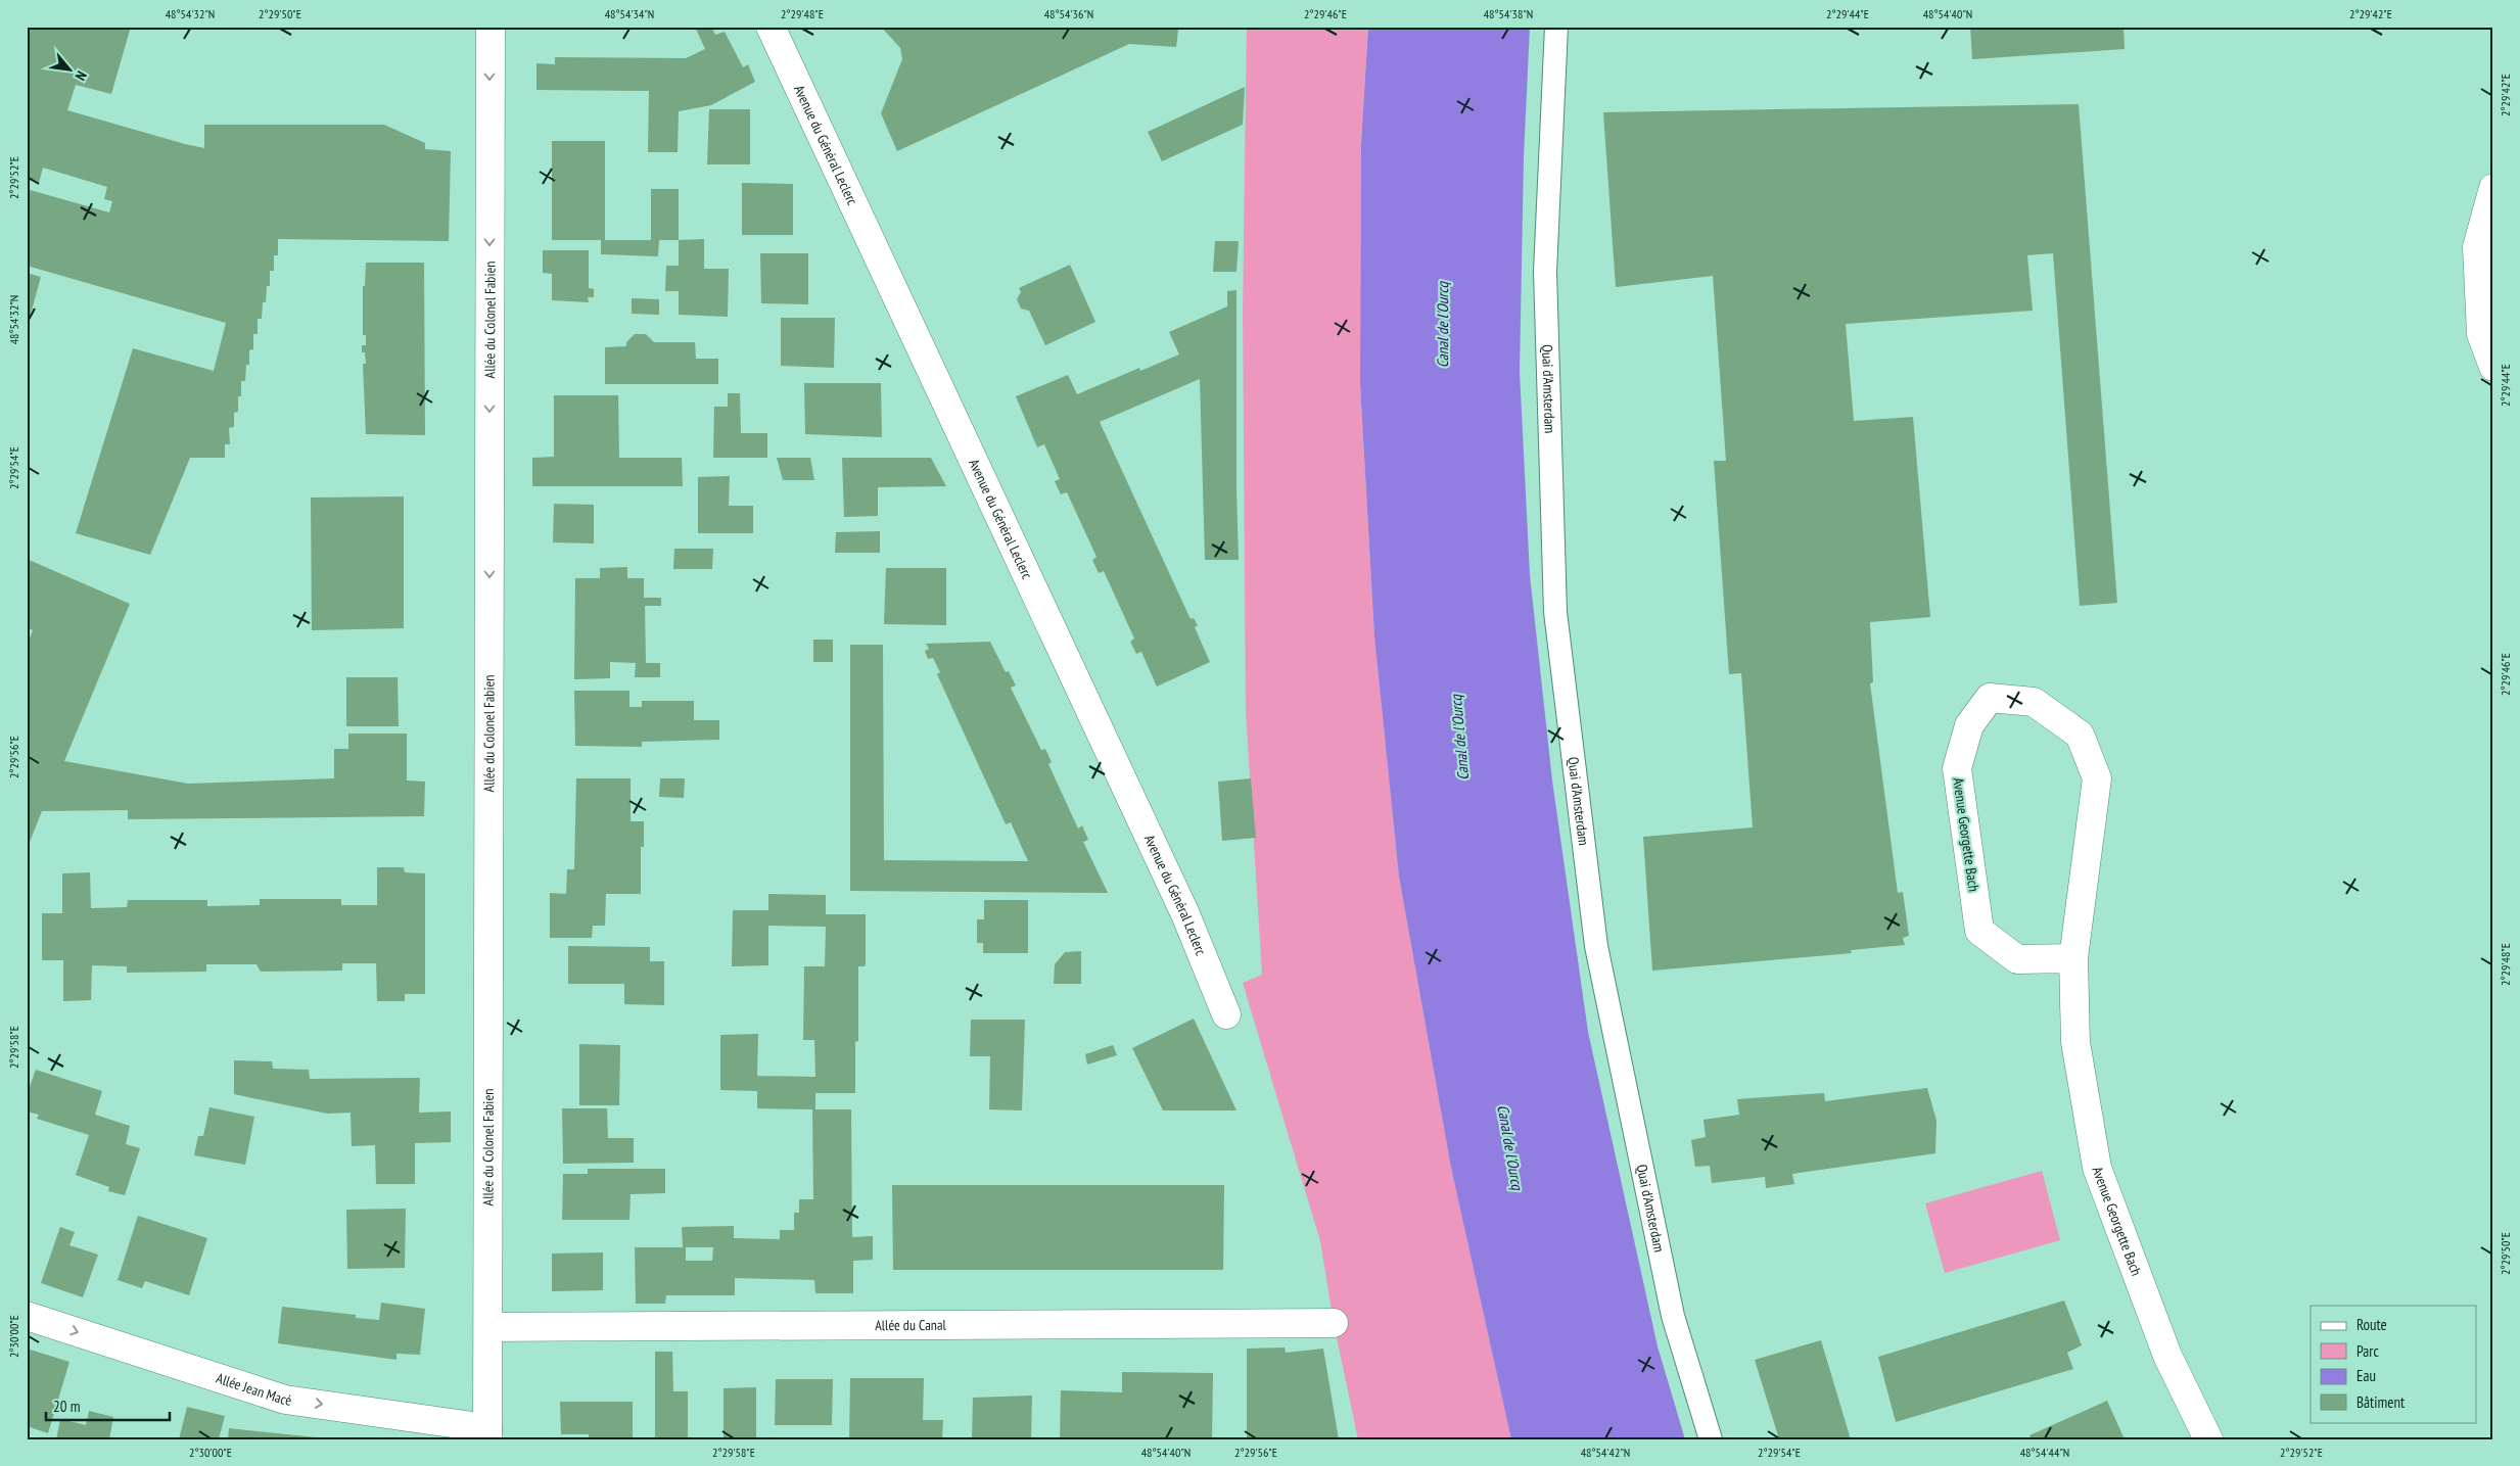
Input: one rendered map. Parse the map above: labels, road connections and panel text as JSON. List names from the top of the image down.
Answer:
{
  "streets": {
    "street": [
      "Avenue du Général Leclerc",
      "Allée du Colonel Fabien",
      "Avenue Georgette Bach",
      "Allée du Canal",
      "Allée Jean Macé"
    ],
    "lane": ["Quai d'Amsterdam"]
  },
  "crossings": [
    ["Allée du Colonel Fabien", "Allée du Canal"],
    ["Allée du Colonel Fabien", "Allée Jean Macé"]
  ],
  "one_way": ["Allée du Colonel Fabien", "Allée Jean Macé"],
  "water": ["Canal de l'Ourcq"],
  "legend": [
    "Route",
    "Parc",
    "Eau",
    "Bâtiment"
  ],
  "scale_bar": "20 m",
  "north": "bottom right",
  "coordinates": [
    "48°54'32\"N",
    "2°29'50\"E",
    "48°54'34\"N",
    "2°29'48\"E",
    "48°54'36\"N",
    "2°29'46\"E",
    "48°54'38\"N",
    "2°29'44\"E",
    "48°54'40\"N",
    "2°29'42\"E",
    "2°29'52\"E",
    "2°29'54\"E",
    "2°29'56\"E",
    "2°29'58\"E",
    "2°30'00\"E",
    "48°54'42\"N",
    "48°54'44\"N"
  ]
}
